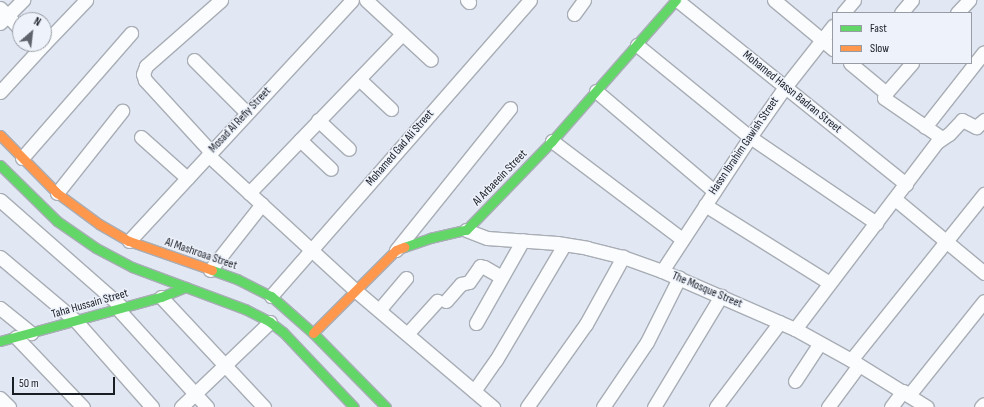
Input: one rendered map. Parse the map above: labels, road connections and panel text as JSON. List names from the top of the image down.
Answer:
{
  "streets": {
    "main road": ["Al Arbaeein Street", "Al Mashroaa Street", "Taha Hussain Street"],
    "street": [
      "Mohamed Hassn Badran Street",
      "Mosad Al Refiy Street",
      "Hassn Ibrahim Gawish Street",
      "Mohamed Gad Ali Street",
      "The Mosque Street"
    ]
  },
  "crossings": [
    ["Mohamed Hassn Badran Street", "Hassn Ibrahim Gawish Street"],
    ["Mohamed Hassn Badran Street", "Al Arbaeein Street"],
    ["Mosad Al Refiy Street", "Al Mashroaa Street"],
    ["Hassn Ibrahim Gawish Street", "The Mosque Street"],
    ["Mohamed Gad Ali Street", "Al Mashroaa Street"],
    ["Al Arbaeein Street", "The Mosque Street"]
  ],
  "legend": ["Fast", "Slow"],
  "scale_bar": "50 m",
  "north": "top right"
}
